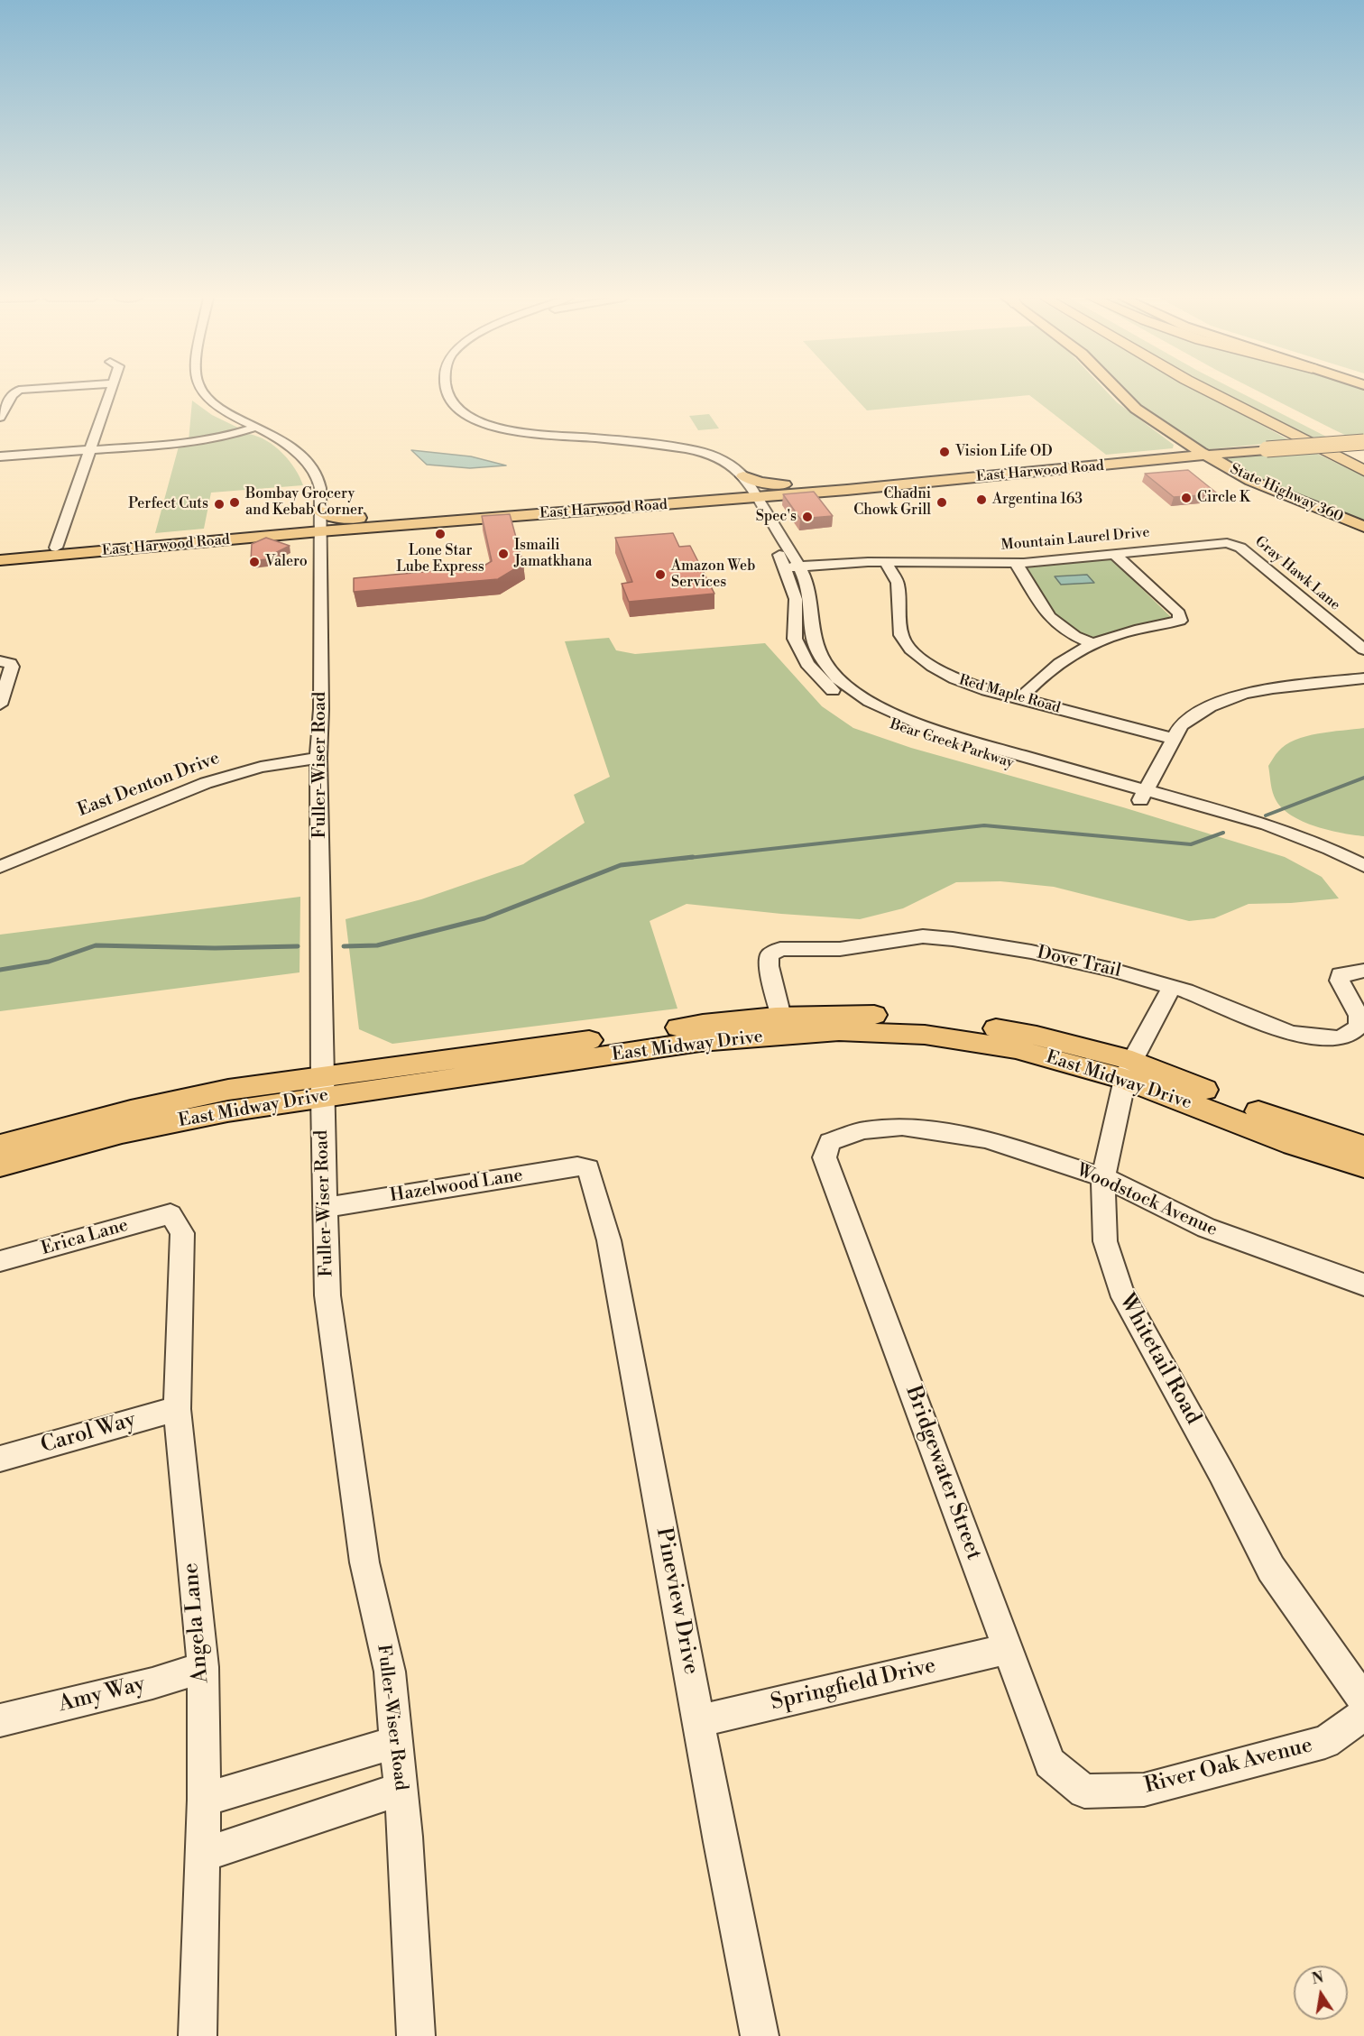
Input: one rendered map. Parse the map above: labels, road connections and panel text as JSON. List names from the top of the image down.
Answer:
{
  "streets": {
    "main road": ["East Harwood Road", "State Highway 360", "East Midway Drive"],
    "street": [
      "Mountain Laurel Drive",
      "Gray Hawk Lane",
      "Red Maple Road",
      "Bear Creek Parkway",
      "Fuller-Wiser Road",
      "East Denton Drive",
      "Dove Trail",
      "Hazelwood Lane",
      "Woodstock Avenue",
      "Erica Lane",
      "Whitetail Road",
      "Carol Way",
      "Bridgewater Street",
      "Pineview Drive",
      "Angela Lane",
      "Springfield Drive",
      "Amy Way",
      "River Oak Avenue"
    ]
  },
  "crossings": [
    ["East Harwood Road", "State Highway 360"],
    ["East Harwood Road", "Bear Creek Parkway"],
    ["East Harwood Road", "Fuller-Wiser Road"],
    ["Mountain Laurel Drive", "Gray Hawk Lane"],
    ["Mountain Laurel Drive", "Red Maple Road"],
    ["Mountain Laurel Drive", "Bear Creek Parkway"],
    ["Fuller-Wiser Road", "East Denton Drive"],
    ["Fuller-Wiser Road", "East Midway Drive"],
    ["Fuller-Wiser Road", "Hazelwood Lane"],
    ["Dove Trail", "East Midway Drive"],
    ["Dove Trail", "Whitetail Road"],
    ["East Midway Drive", "Whitetail Road"],
    ["Hazelwood Lane", "Pineview Drive"],
    ["Woodstock Avenue", "Whitetail Road"],
    ["Woodstock Avenue", "Bridgewater Street"],
    ["Erica Lane", "Angela Lane"],
    ["Carol Way", "Angela Lane"],
    ["Bridgewater Street", "Springfield Drive"],
    ["Bridgewater Street", "River Oak Avenue"],
    ["Pineview Drive", "Springfield Drive"],
    ["Angela Lane", "Amy Way"]
  ],
  "places": [
    "Vision Life OD",
    "Circle K",
    "Argentina 163",
    "Bombay Grocery and Kebab Corner",
    "Chadni Chowk Grill",
    "Perfect Cuts",
    "Spec's",
    "Lone Star Lube Express",
    "Ismaili Jamatkhana",
    "Valero",
    "Amazon Web Services"
  ],
  "north": "top"
}
